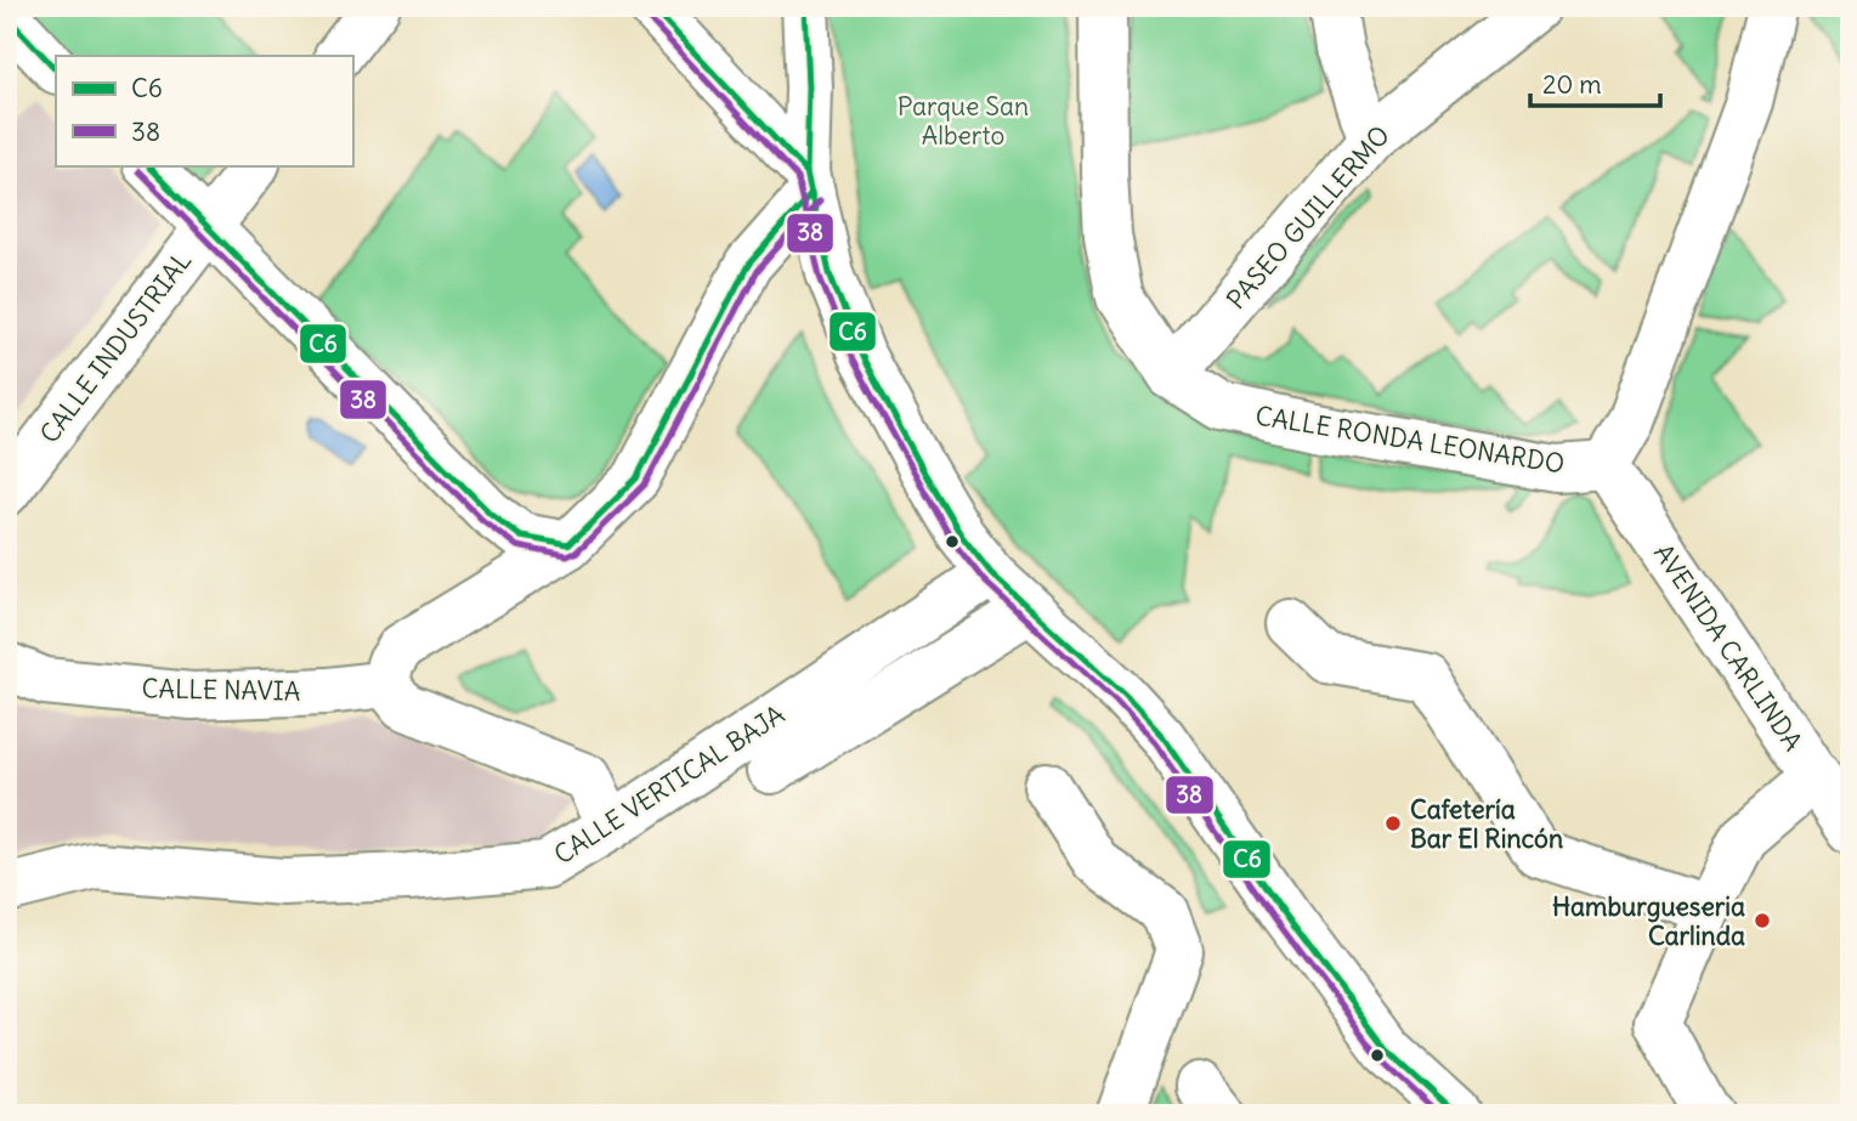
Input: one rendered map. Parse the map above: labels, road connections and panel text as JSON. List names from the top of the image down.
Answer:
{
  "streets": {
    "street": [
      "PASEO GUILLERMO",
      "CALLE INDUSTRIAL",
      "CALLE RONDA LEONARDO",
      "AVENIDA CARLINDA",
      "CALLE NAVIA",
      "CALLE VERTICAL BAJA"
    ]
  },
  "crossings": [
    ["PASEO GUILLERMO", "CALLE RONDA LEONARDO"],
    ["CALLE RONDA LEONARDO", "AVENIDA CARLINDA"]
  ],
  "parks": ["Parque San Alberto"],
  "places": ["Cafetería Bar El Rincón", "Hamburgueseria Carlinda"],
  "lines": ["transit line C6", "transit line 38"],
  "legend": ["C6", "38"],
  "scale_bar": "20 m"
}
